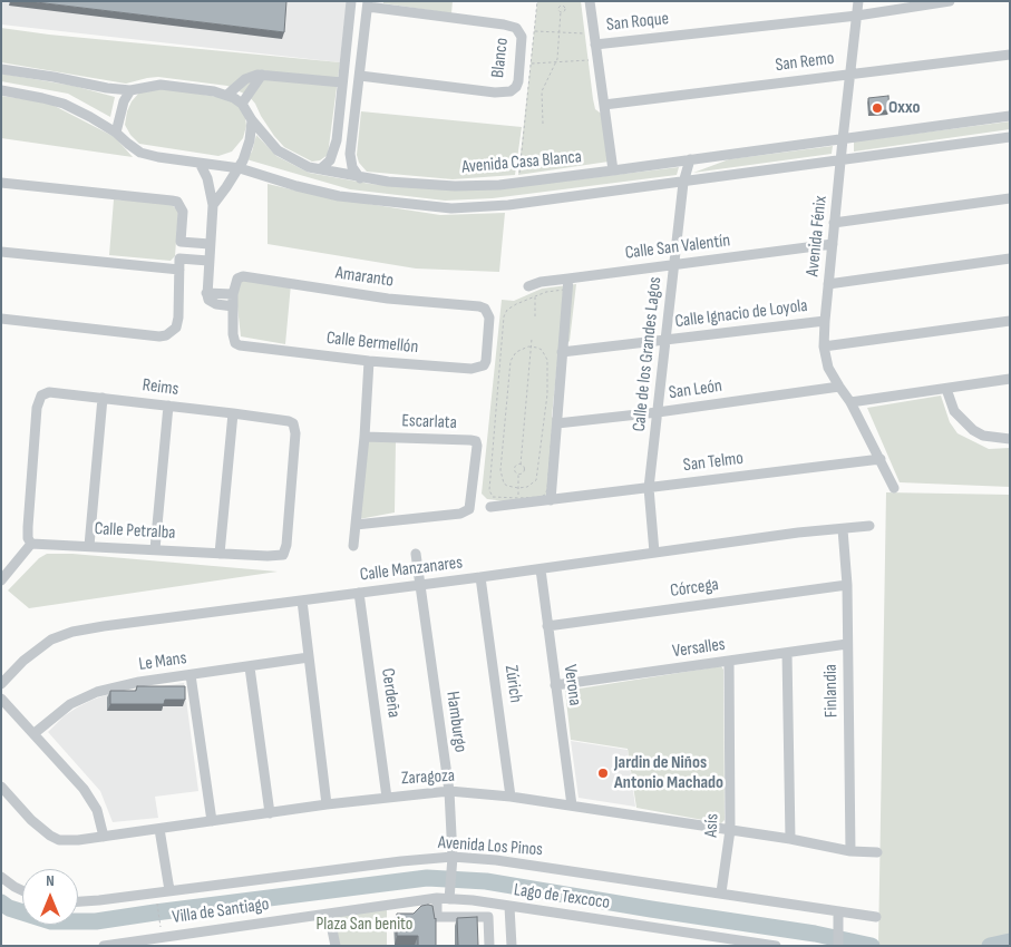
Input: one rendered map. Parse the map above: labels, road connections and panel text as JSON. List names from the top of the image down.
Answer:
{
  "streets": {
    "street": [
      "San Roque",
      "Blanco",
      "San Remo",
      "Avenida Casa Blanca",
      "Avenida Fénix",
      "Calle San Valentín",
      "Amaranto",
      "Calle Ignacio de Loyola",
      "Calle Bermellón",
      "Calle de los Grandes Lagos",
      "Reims",
      "San León",
      "Escarlata",
      "San Telmo",
      "Calle Petralba",
      "Calle Manzanares",
      "Córcega",
      "Versalles",
      "Le Mans",
      "Zúrich",
      "Verona",
      "Finlandia",
      "Cerdeña",
      "Hamburgo",
      "Zaragoza",
      "Asís",
      "Avenida Los Pinos",
      "Lago de Texcoco",
      "Villa de Santiago"
    ]
  },
  "crossings": [
    ["San Roque", "Avenida Fénix"],
    ["San Remo", "Avenida Fénix"],
    ["Avenida Casa Blanca", "Avenida Fénix"],
    ["Avenida Casa Blanca", "Calle de los Grandes Lagos"],
    ["Avenida Fénix", "Calle San Valentín"],
    ["Avenida Fénix", "Calle Ignacio de Loyola"],
    ["Avenida Fénix", "San León"],
    ["Avenida Fénix", "San Telmo"],
    ["Calle San Valentín", "Calle de los Grandes Lagos"],
    ["Amaranto", "Calle Bermellón"],
    ["Calle Ignacio de Loyola", "Calle de los Grandes Lagos"],
    ["Calle de los Grandes Lagos", "San León"],
    ["Calle de los Grandes Lagos", "San Telmo"],
    ["Calle de los Grandes Lagos", "Calle Manzanares"],
    ["Reims", "Calle Petralba"],
    ["Calle Manzanares", "Zúrich"],
    ["Calle Manzanares", "Verona"],
    ["Calle Manzanares", "Finlandia"],
    ["Calle Manzanares", "Cerdeña"],
    ["Calle Manzanares", "Hamburgo"],
    ["Córcega", "Verona"],
    ["Córcega", "Finlandia"],
    ["Versalles", "Verona"],
    ["Versalles", "Finlandia"],
    ["Versalles", "Asís"],
    ["Zúrich", "Zaragoza"],
    ["Verona", "Zaragoza"],
    ["Finlandia", "Zaragoza"],
    ["Cerdeña", "Zaragoza"],
    ["Hamburgo", "Zaragoza"],
    ["Hamburgo", "Avenida Los Pinos"],
    ["Hamburgo", "Lago de Texcoco"],
    ["Zaragoza", "Asís"],
    ["Asís", "Avenida Los Pinos"],
    ["Lago de Texcoco", "Villa de Santiago"]
  ],
  "parks": ["Plaza San benito"],
  "places": ["Oxxo", "Jardin de Niños Antonio Machado"],
  "north": "top"
}
